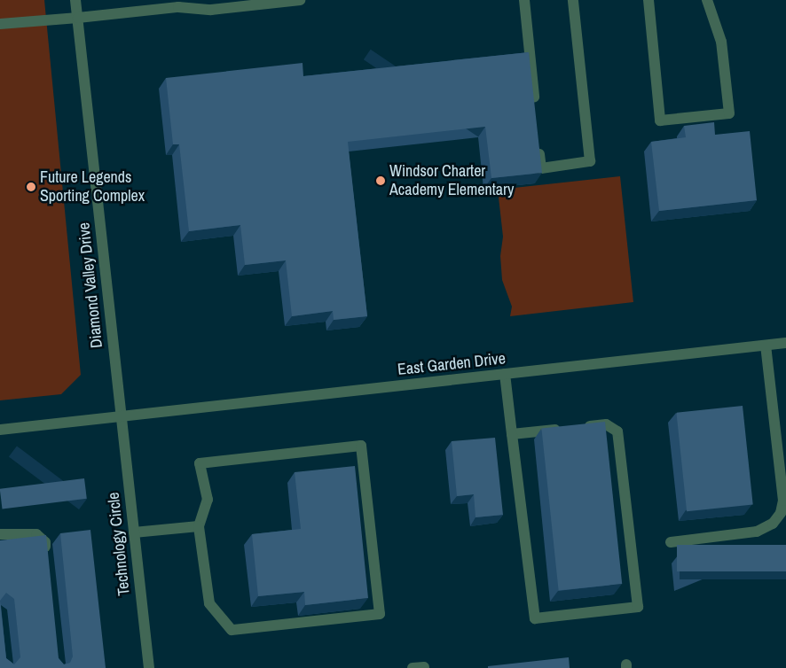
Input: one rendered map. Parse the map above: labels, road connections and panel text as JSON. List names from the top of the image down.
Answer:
{
  "streets": {
    "street": ["Diamond Valley Drive", "East Garden Drive", "Technology Circle"]
  },
  "crossings": [
    ["Diamond Valley Drive", "East Garden Drive"],
    ["Diamond Valley Drive", "Technology Circle"],
    ["East Garden Drive", "Technology Circle"]
  ],
  "places": ["Windsor Charter Academy Elementary", "Future Legends Sporting Complex"]
}
